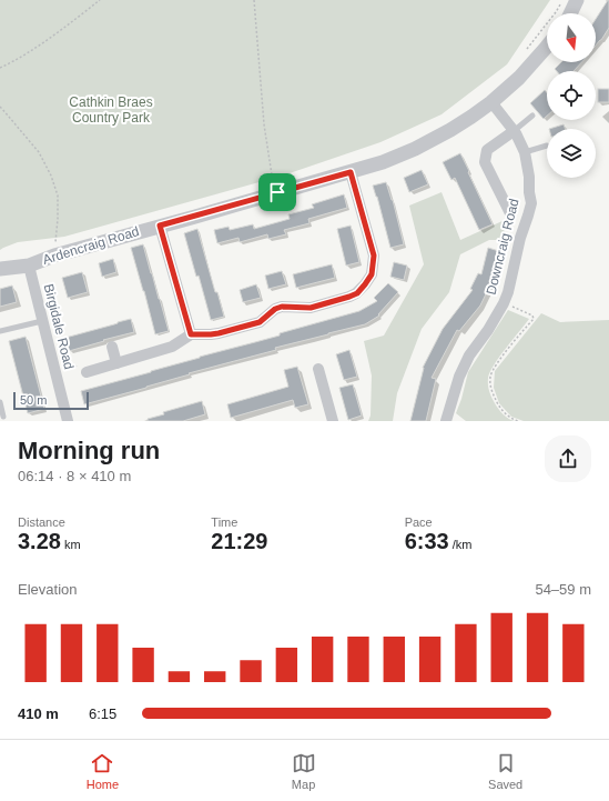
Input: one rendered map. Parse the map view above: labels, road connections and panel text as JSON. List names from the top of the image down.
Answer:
{
  "streets": {
    "street": ["Ardencraig Road", "Downcraig Road", "Birgidale Road"]
  },
  "crossings": [
    ["Ardencraig Road", "Downcraig Road"],
    ["Ardencraig Road", "Birgidale Road"]
  ],
  "parks": ["Cathkin Braes Country Park"],
  "scale_bar": "50 m",
  "north": "bottom",
  "page": {
    "scale": "50 m",
    "heading": ["Morning run", "06:14 · 8 × 410 m"],
    "stats": [
      ["Distance", "3.28 km"],
      ["Time", "21:29"],
      ["Pace", "6:33 /km"]
    ],
    "chart": ["Elevation", "54–59 m"],
    "list": [
      {
        "name": "410 m",
        "note": "6:15"
      }
    ],
    "tabs": ["Home", "Map", "Saved"]
  }
}
